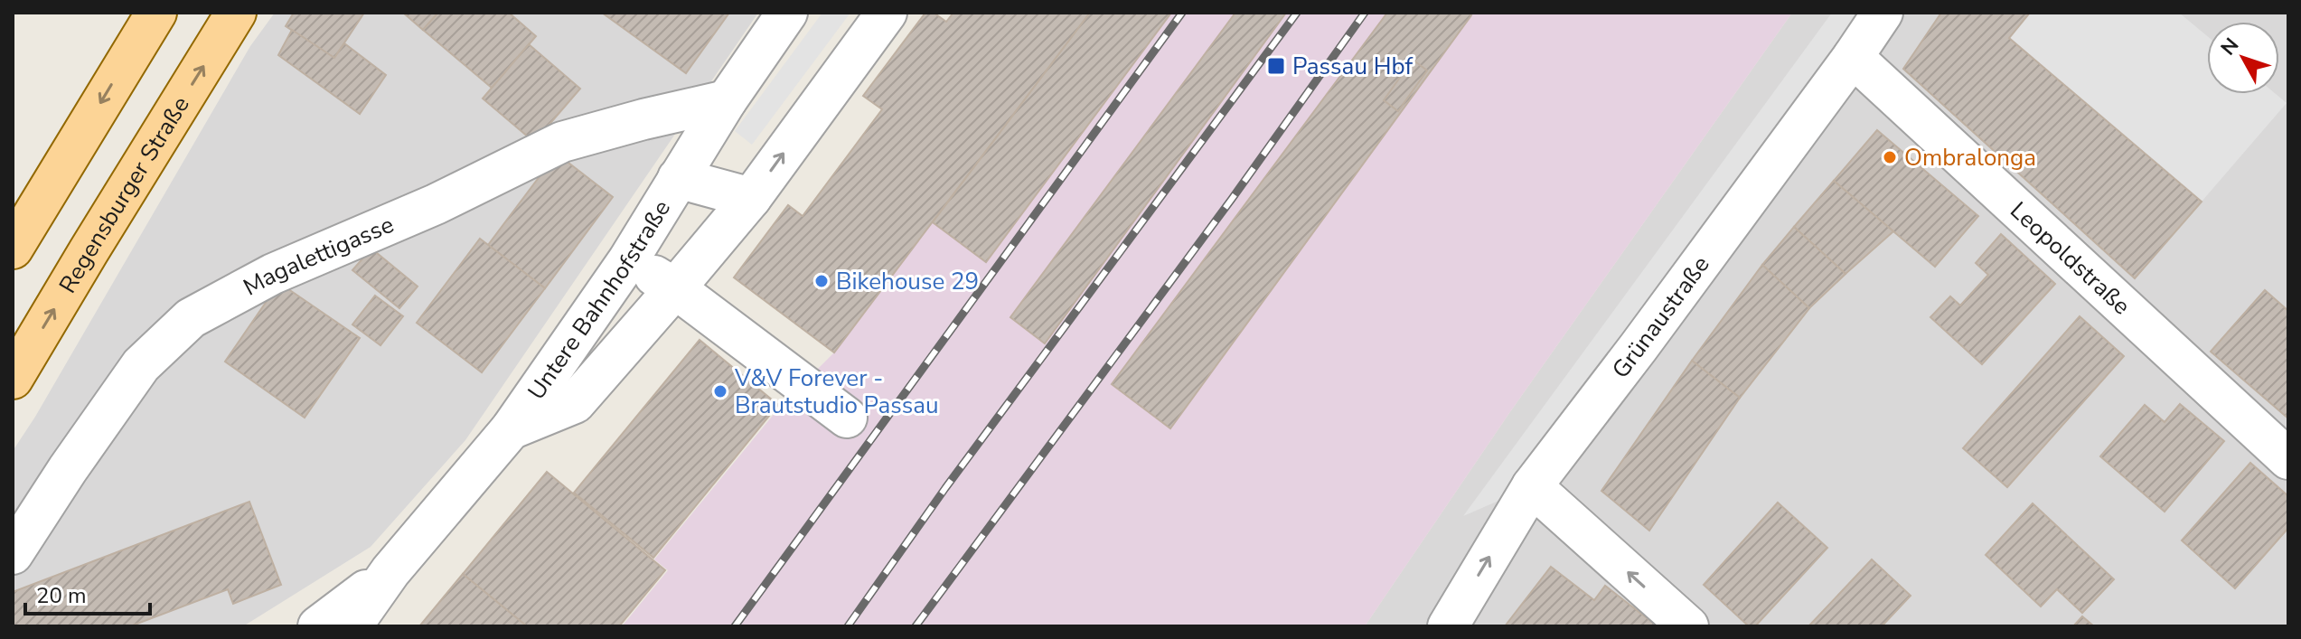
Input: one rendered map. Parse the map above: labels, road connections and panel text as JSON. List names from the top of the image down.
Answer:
{
  "streets": {
    "main road": ["Regensburger Straße"],
    "street": [
      "Magalettigasse",
      "Leopoldstraße",
      "Untere Bahnhofstraße",
      "Grünaustraße"
    ]
  },
  "crossings": [
    ["Magalettigasse", "Untere Bahnhofstraße"],
    ["Leopoldstraße", "Grünaustraße"]
  ],
  "places": {
    "transit": ["Passau Hbf"],
    "other": ["Ombralonga", "Bikehouse 29", "V&V Forever - Brautstudio Passau"]
  },
  "scale_bar": "20 m",
  "north": "top left"
}
